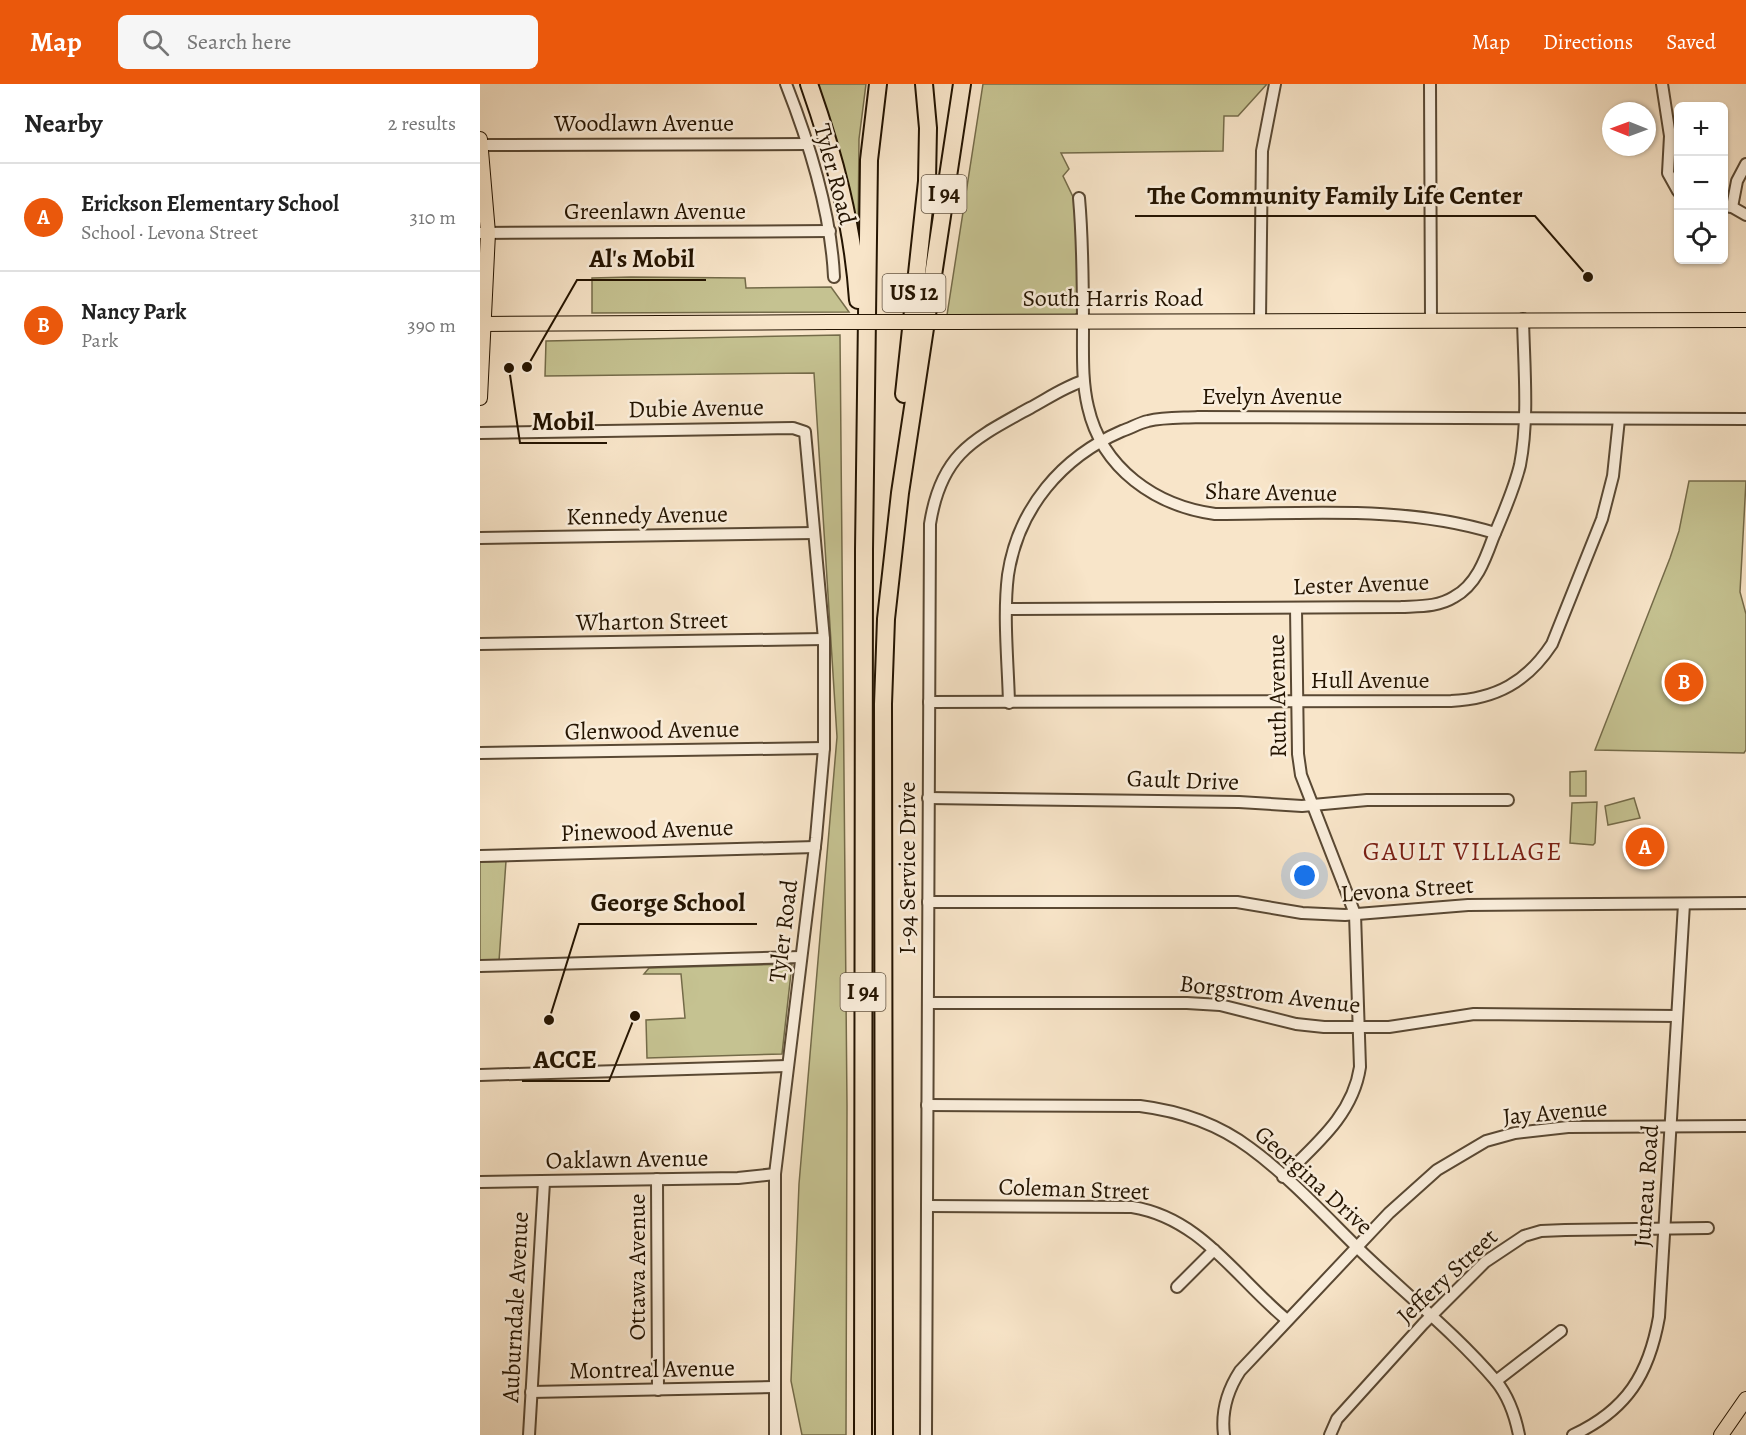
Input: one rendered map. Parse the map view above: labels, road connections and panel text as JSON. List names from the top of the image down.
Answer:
{
  "streets": {
    "highway": ["I 94", "US 12"],
    "main road": ["South Harris Road"],
    "street": [
      "Woodlawn Avenue",
      "Tyler Road",
      "Greenlawn Avenue",
      "Evelyn Avenue",
      "Dubie Avenue",
      "Share Avenue",
      "Kennedy Avenue",
      "Lester Avenue",
      "Wharton Street",
      "Hull Avenue",
      "Ruth Avenue",
      "Glenwood Avenue",
      "Gault Drive",
      "Pinewood Avenue",
      "I-94 Service Drive",
      "Levona Street",
      "Borgstrom Avenue",
      "Jay Avenue",
      "Oaklawn Avenue",
      "Georgina Drive",
      "Juneau Road",
      "Coleman Street",
      "Ottawa Avenue",
      "Jeffery Street",
      "Auburndale Avenue",
      "Montreal Avenue"
    ]
  },
  "crossings": [
    ["Woodlawn Avenue", "Tyler Road"],
    ["Tyler Road", "Greenlawn Avenue"],
    ["Tyler Road", "Dubie Avenue"],
    ["Tyler Road", "Kennedy Avenue"],
    ["Tyler Road", "Wharton Street"],
    ["Tyler Road", "Glenwood Avenue"],
    ["Tyler Road", "Pinewood Avenue"],
    ["Tyler Road", "Oaklawn Avenue"],
    ["Tyler Road", "Montreal Avenue"],
    ["I 94", "US 12"],
    ["South Harris Road", "Share Avenue"],
    ["South Harris Road", "Lester Avenue"],
    ["Evelyn Avenue", "Share Avenue"],
    ["Evelyn Avenue", "Lester Avenue"],
    ["Evelyn Avenue", "Hull Avenue"],
    ["Share Avenue", "Lester Avenue"],
    ["Share Avenue", "I-94 Service Drive"],
    ["Lester Avenue", "Ruth Avenue"],
    ["Hull Avenue", "Ruth Avenue"],
    ["Hull Avenue", "I-94 Service Drive"],
    ["Ruth Avenue", "Gault Drive"],
    ["Ruth Avenue", "Levona Street"],
    ["Ruth Avenue", "Borgstrom Avenue"],
    ["Ruth Avenue", "Georgina Drive"],
    ["Gault Drive", "I-94 Service Drive"],
    ["I-94 Service Drive", "Levona Street"],
    ["I-94 Service Drive", "Borgstrom Avenue"],
    ["I-94 Service Drive", "Georgina Drive"],
    ["I-94 Service Drive", "Coleman Street"],
    ["Levona Street", "Juneau Road"],
    ["Borgstrom Avenue", "Juneau Road"],
    ["Jay Avenue", "Georgina Drive"],
    ["Jay Avenue", "Juneau Road"],
    ["Jay Avenue", "Coleman Street"],
    ["Oaklawn Avenue", "Ottawa Avenue"],
    ["Oaklawn Avenue", "Auburndale Avenue"],
    ["Georgina Drive", "Jeffery Street"],
    ["Juneau Road", "Jeffery Street"],
    ["Ottawa Avenue", "Montreal Avenue"],
    ["Auburndale Avenue", "Montreal Avenue"]
  ],
  "districts": ["GAULT VILLAGE"],
  "places": [
    "The Community Family Life Center",
    "Al's Mobil",
    "Mobil",
    "ACCE",
    "George School"
  ],
  "north": "left",
  "page": {
    "header": "Map",
    "search": "Search here",
    "nav": ["Map", "Directions", "Saved"],
    "heading": ["Nearby", "2 results"],
    "map_buttons": ["+", "−"],
    "list": [
      {
        "mark": "A",
        "name": "Erickson Elementary School",
        "note": "School · Levona Street",
        "value": "310 m"
      },
      {
        "mark": "B",
        "name": "Nancy Park",
        "note": "Park",
        "value": "390 m"
      }
    ],
    "pins": ["B", "A"]
  }
}
